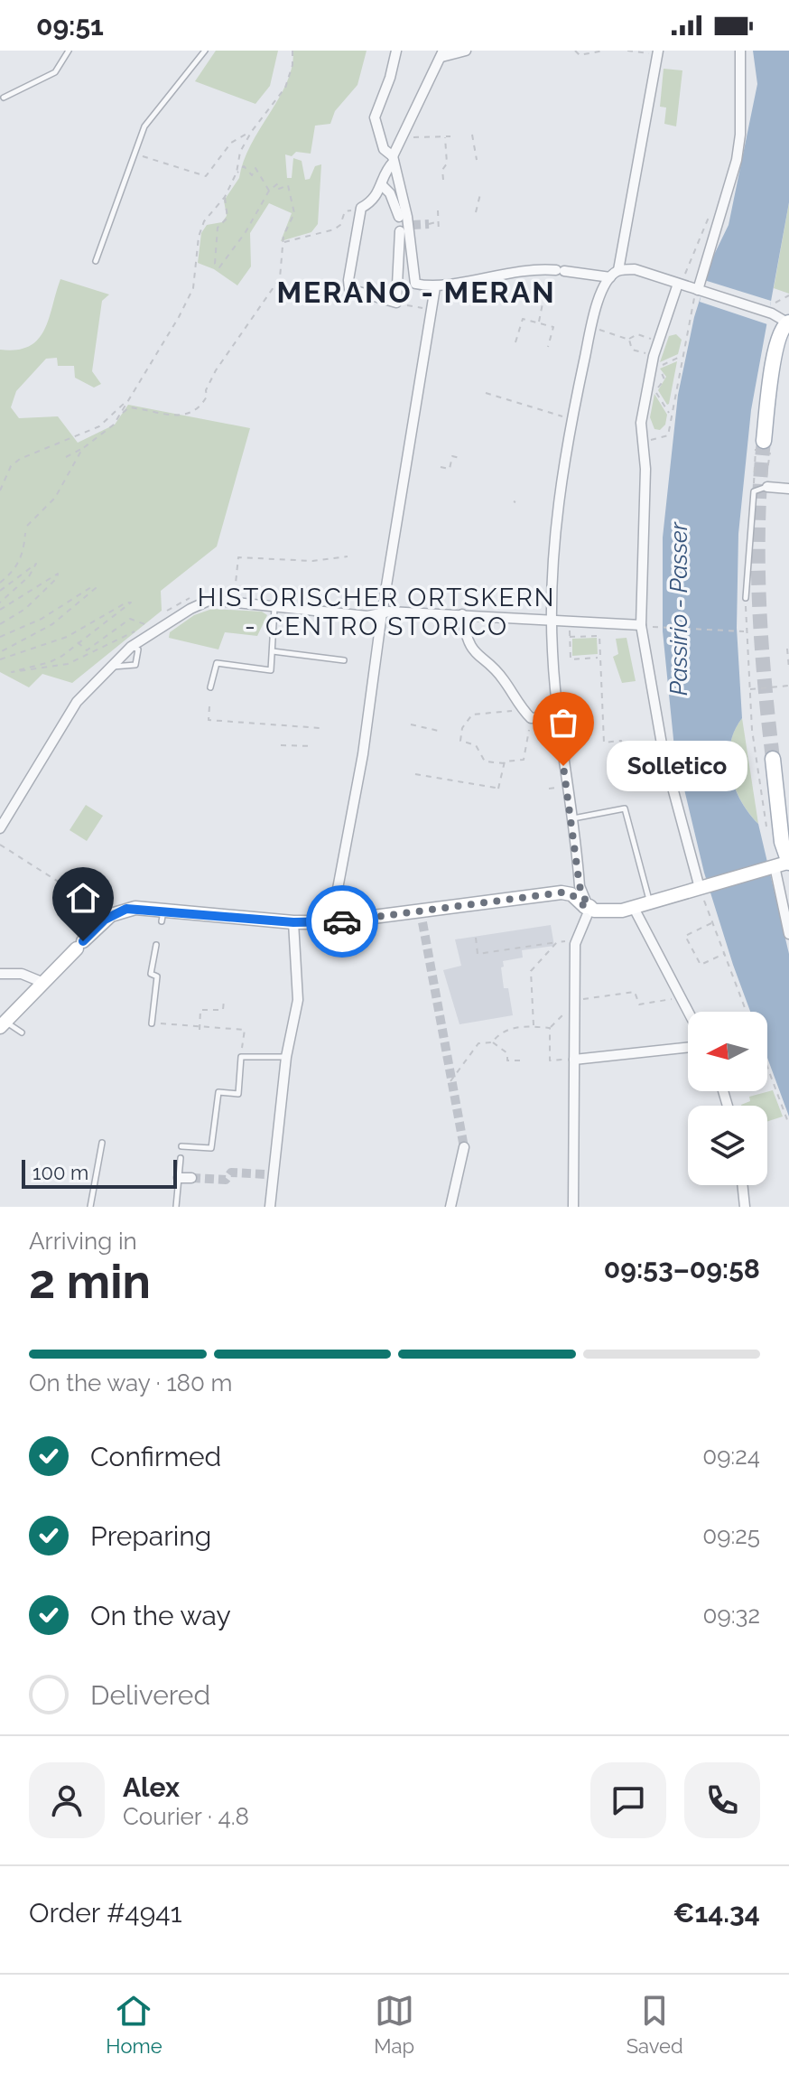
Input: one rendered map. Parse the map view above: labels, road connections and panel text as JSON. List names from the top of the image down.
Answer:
{
  "districts": ["MERANO - MERAN", "HISTORISCHER ORTSKERN - CENTRO STORICO"],
  "water": ["Passirio - Passer"],
  "places": ["Solletico"],
  "scale_bar": "100 m",
  "north": "left",
  "page": {
    "status": "09:51",
    "bubble": "Solletico",
    "scale": "100 m",
    "heading": ["2 min", "Arriving in", "09:53–09:58"],
    "panel": [
      "Alex",
      "Courier · 4.8",
      "Order #4941",
      "€14.34"
    ],
    "bar": "On the way · 180 m",
    "list": [
      ["Confirmed", "09:24"],
      ["Preparing", "09:25"],
      ["On the way", "09:32"],
      "Delivered"
    ],
    "tabs": ["Home", "Map", "Saved"]
  }
}
